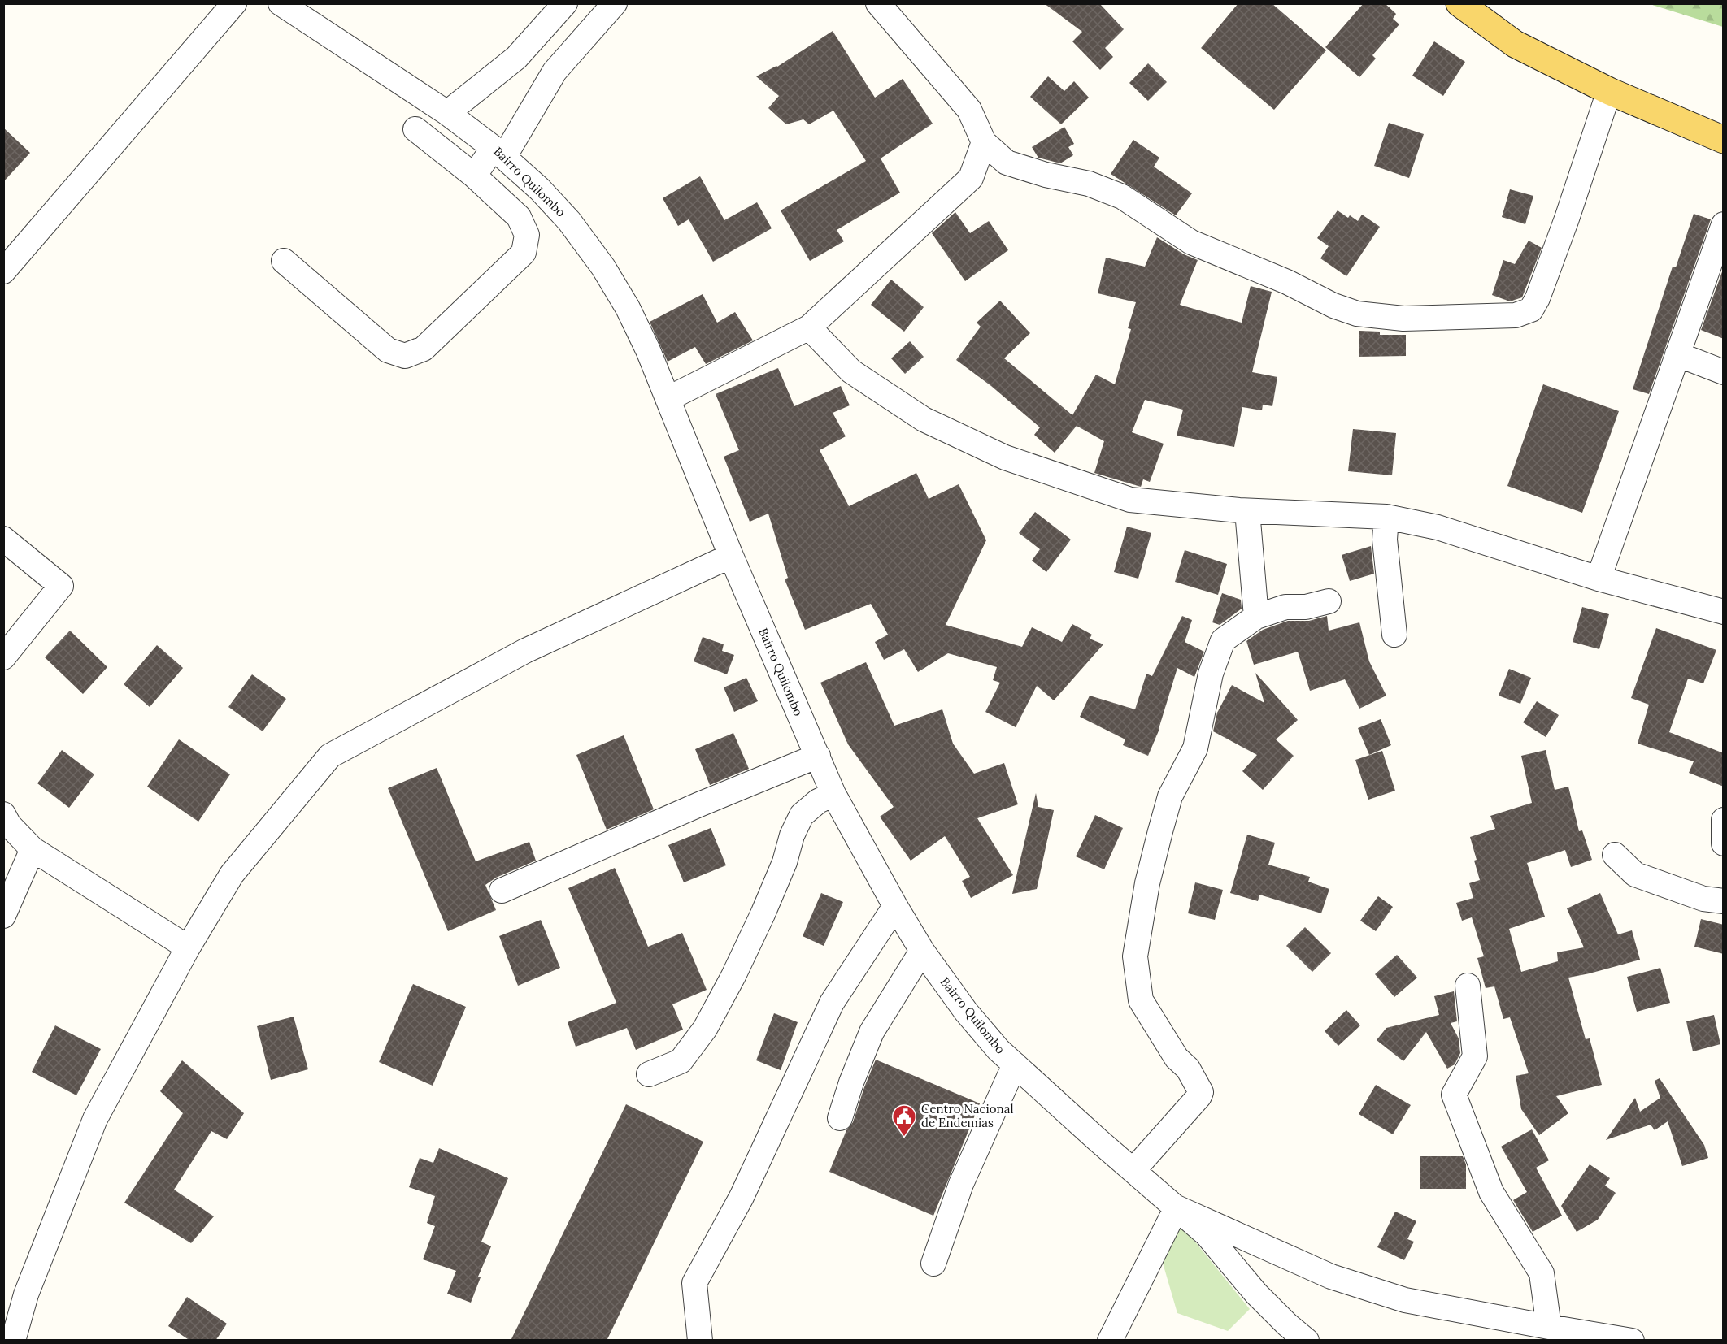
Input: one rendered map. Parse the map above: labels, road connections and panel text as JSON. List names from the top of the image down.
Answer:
{
  "streets": {
    "street": ["Bairro Quilombo"]
  },
  "places": {
    "public building": ["Centro Nacional de Endemias"]
  }
}
